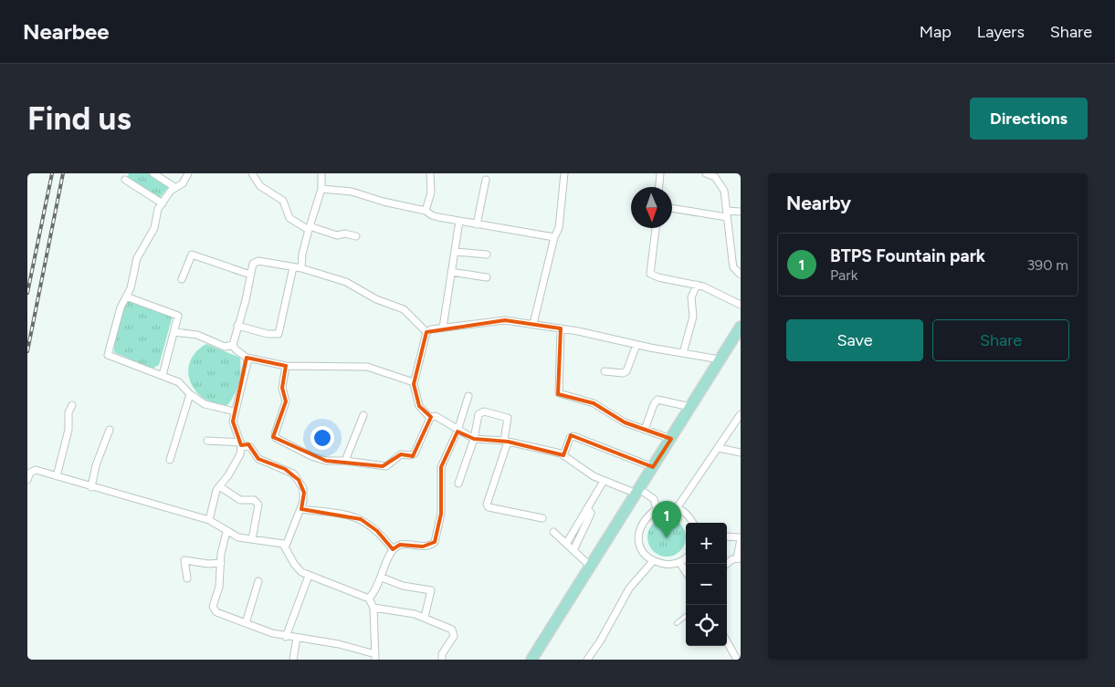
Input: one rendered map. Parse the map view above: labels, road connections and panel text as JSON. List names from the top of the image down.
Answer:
{
  "north": "bottom",
  "page": {
    "header": "Nearbee",
    "nav": ["Map", "Layers", "Share"],
    "buttons": [
      "Directions",
      ["Save", "Share"]
    ],
    "title": "Find us",
    "heading": "Nearby",
    "list": [
      {
        "mark": "1",
        "name": "BTPS Fountain park",
        "note": "Park",
        "value": "390 m"
      }
    ],
    "pins": "1",
    "map_buttons": ["+", "−"]
  }
}
